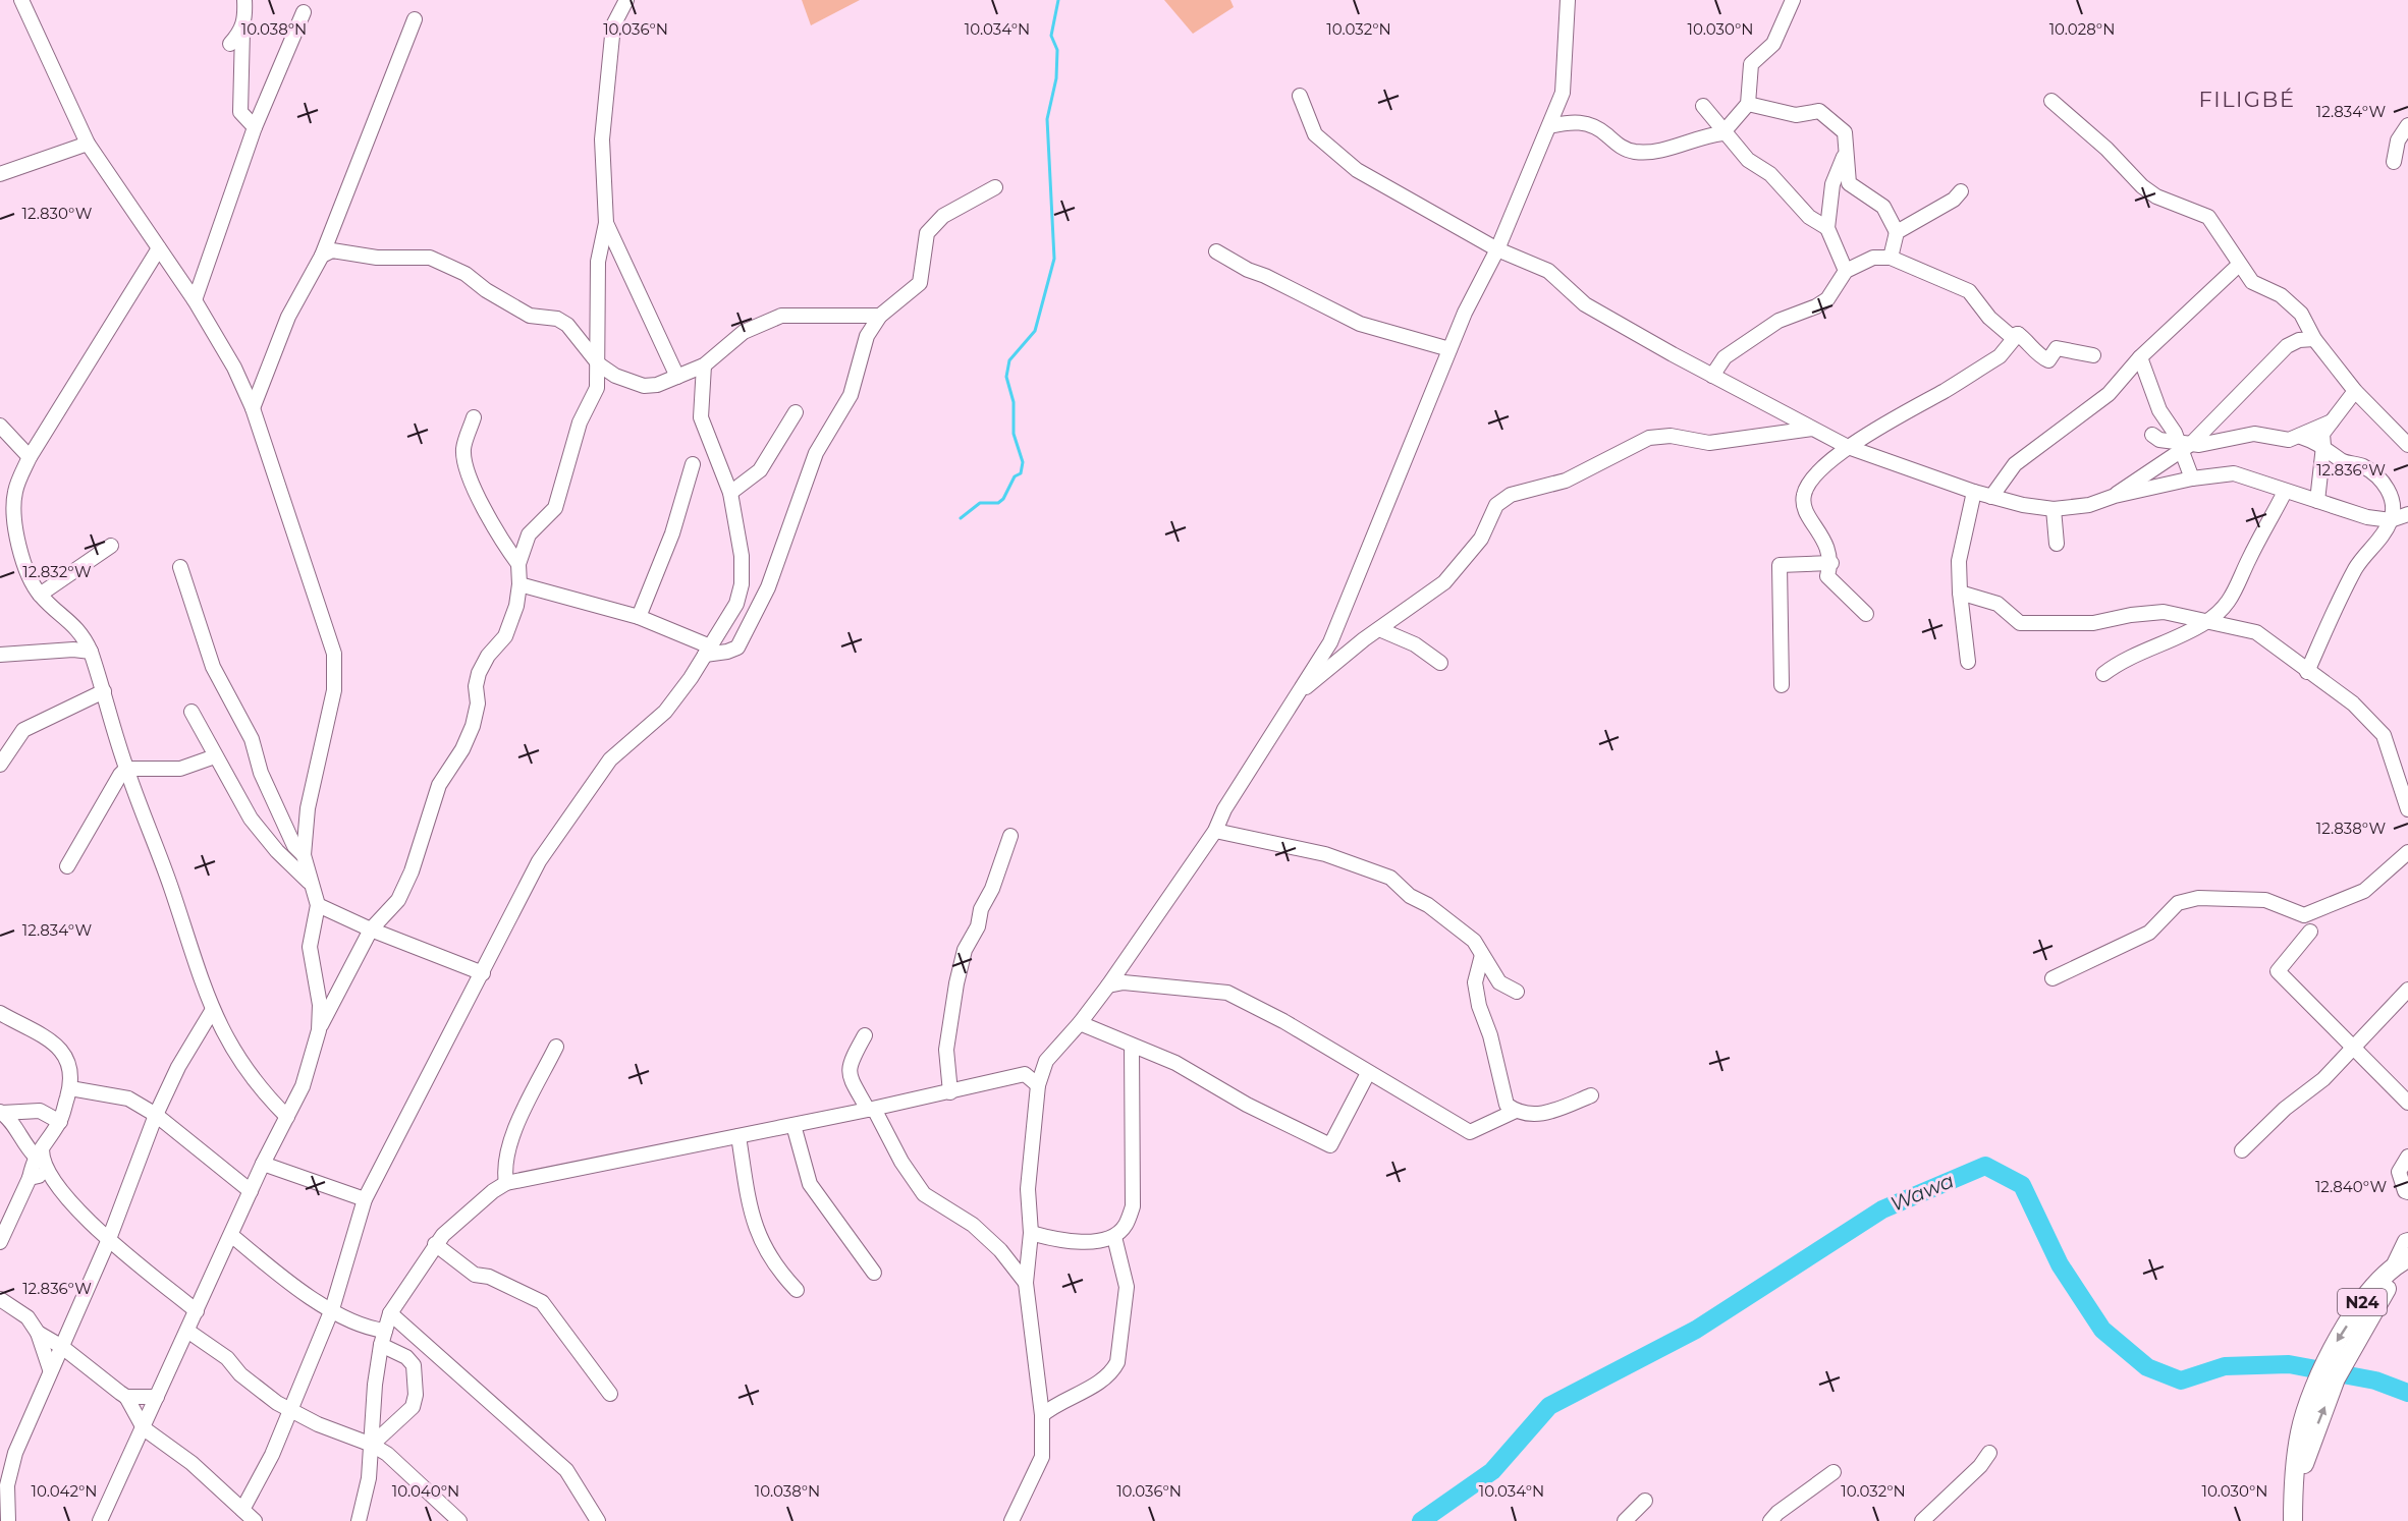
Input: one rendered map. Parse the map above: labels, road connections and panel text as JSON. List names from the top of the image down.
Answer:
{
  "streets": {
    "main road": ["N24"]
  },
  "districts": ["FILIGBÉ"],
  "water": ["Wawa"],
  "coordinates": [
    "10.038°N",
    "10.036°N",
    "10.034°N",
    "10.032°N",
    "10.030°N",
    "10.028°N",
    "12.834°W",
    "12.830°W",
    "12.836°W",
    "12.832°W",
    "12.838°W",
    "12.840°W",
    "10.042°N",
    "10.040°N"
  ]
}
